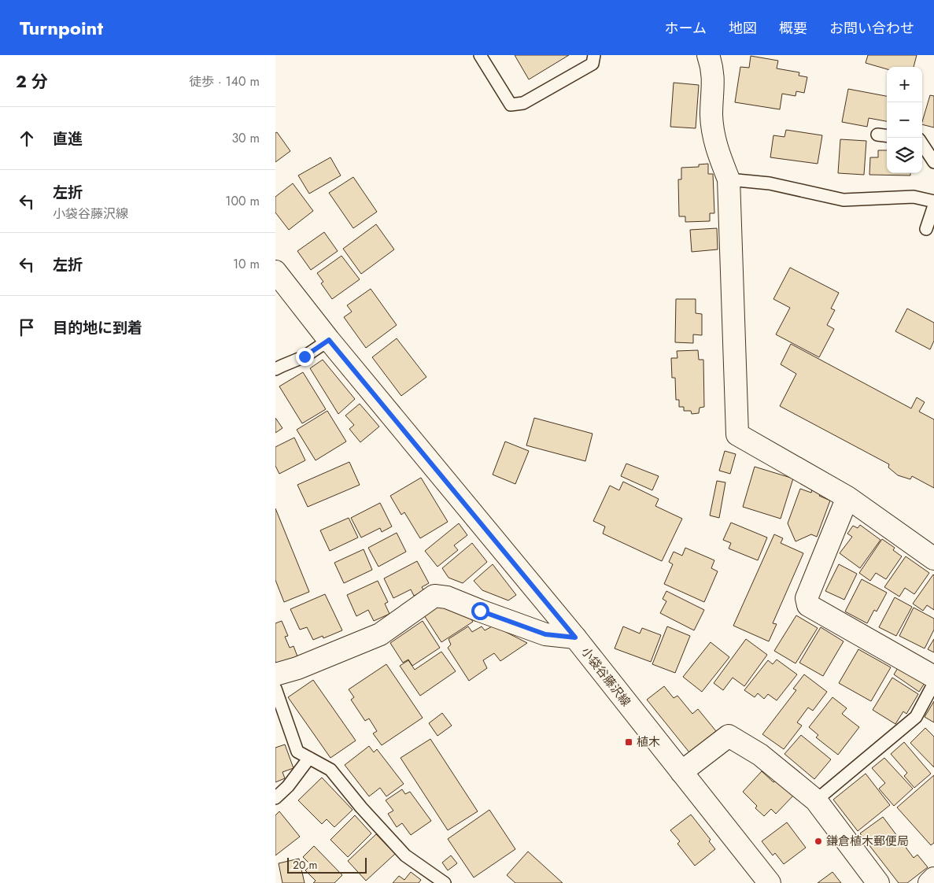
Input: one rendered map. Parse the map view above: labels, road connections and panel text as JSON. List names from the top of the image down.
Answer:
{
  "streets": {
    "street": ["小袋谷藤沢線"]
  },
  "places": {
    "transit": ["植木"],
    "other": ["鎌倉植木郵便局"]
  },
  "scale_bar": "20 m",
  "page": {
    "header": "Turnpoint",
    "nav": [
      "ホーム",
      "地図",
      "概要",
      "お問い合わせ"
    ],
    "heading": ["2 分", "徒歩 · 140 m"],
    "map_buttons": ["+", "−"],
    "list": [
      ["直進", "30 m"],
      ["左折", "小袋谷藤沢線", "100 m"],
      ["左折", "10 m"],
      "目的地に到着"
    ],
    "scale": "20 m"
  }
}
